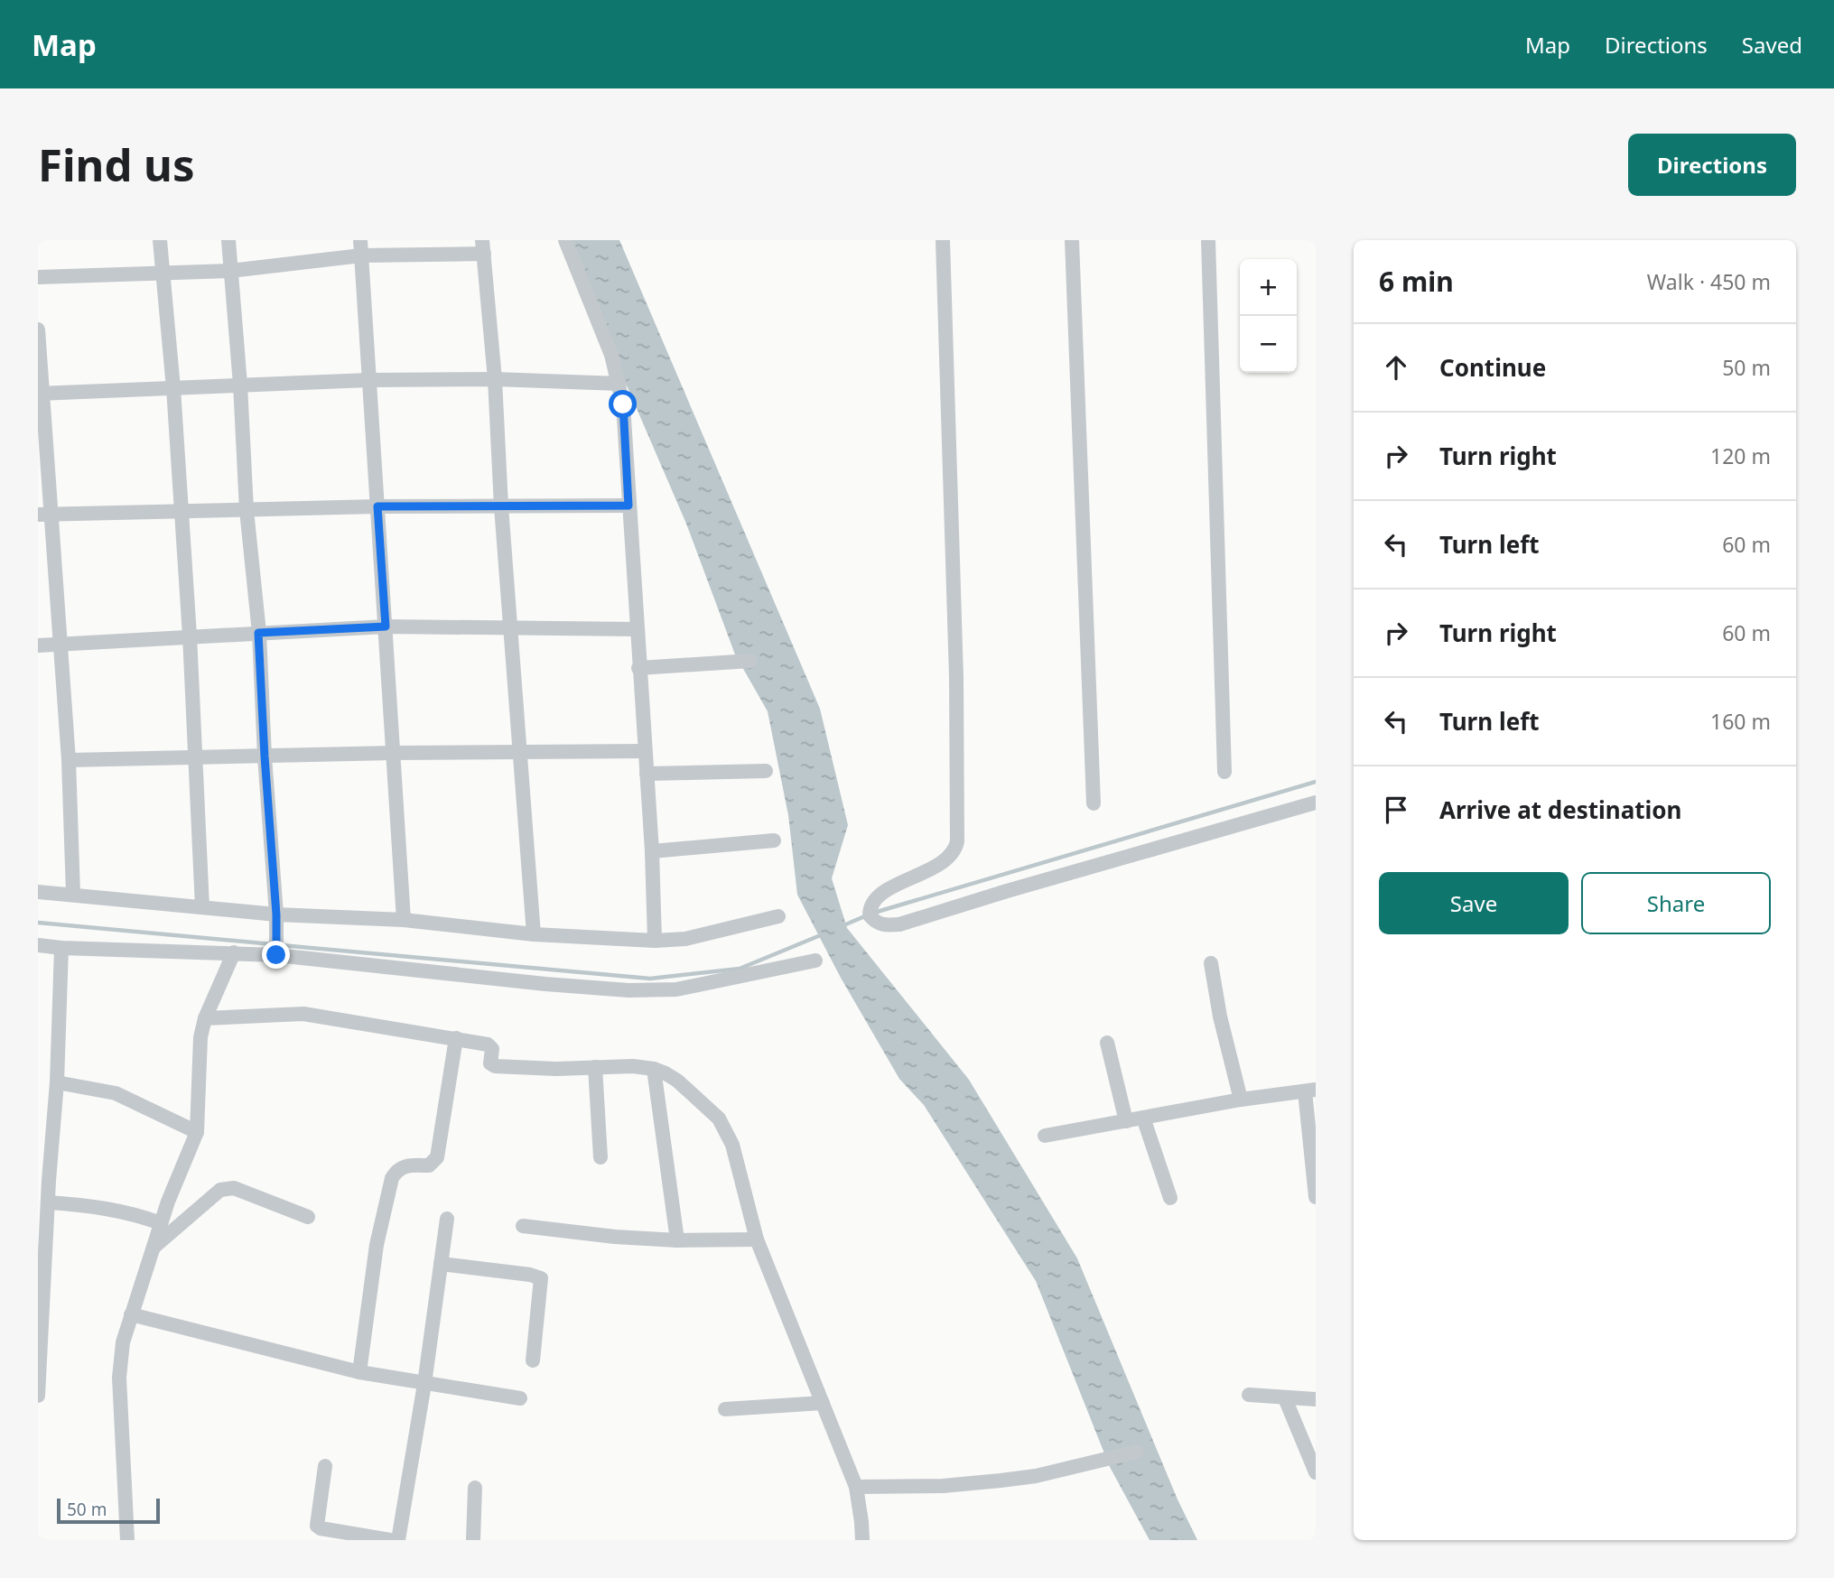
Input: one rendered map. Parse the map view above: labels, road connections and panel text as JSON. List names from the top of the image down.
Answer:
{
  "scale_bar": "50 m",
  "page": {
    "header": "Map",
    "nav": ["Map", "Directions", "Saved"],
    "buttons": [
      "Directions",
      ["Save", "Share"]
    ],
    "title": "Find us",
    "heading": ["6 min", "Walk · 450 m"],
    "map_buttons": ["+", "−"],
    "list": [
      ["Continue", "50 m"],
      ["Turn right", "120 m"],
      ["Turn left", "60 m"],
      ["Turn right", "60 m"],
      ["Turn left", "160 m"],
      "Arrive at destination"
    ],
    "scale": "50 m"
  }
}
